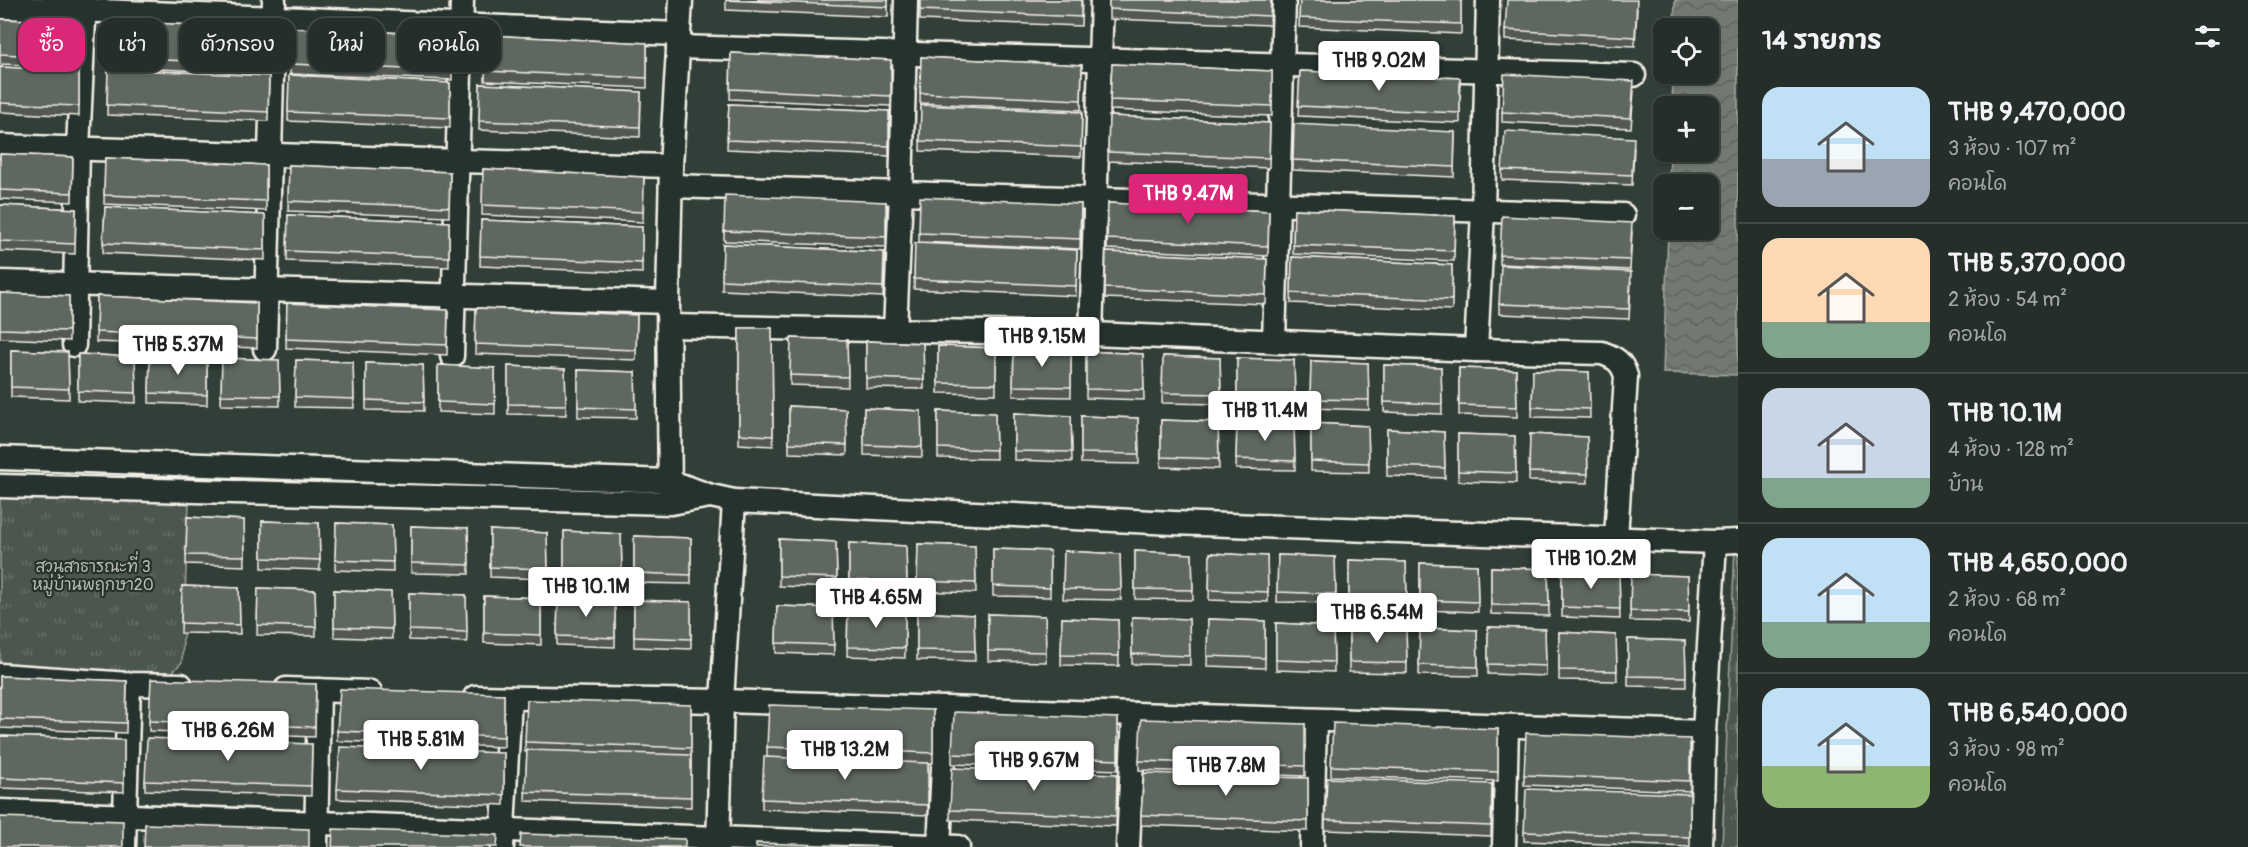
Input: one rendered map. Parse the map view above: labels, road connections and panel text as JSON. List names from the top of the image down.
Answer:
{
  "parks": ["สวนสาธารณะที่ 3 หมู่บ้านพฤกษา20"],
  "page": {
    "heading": "14 รายการ",
    "map_buttons": ["+", "−"],
    "chip": [
      "ซื้อ",
      "เช่า",
      "ตัวกรอง",
      "ใหม่",
      "คอนโด"
    ],
    "price": [
      "THB 9.02M",
      "THB 9.47M",
      "THB 9.15M",
      "THB 5.37M",
      "THB 11.4M",
      "THB 10.2M",
      "THB 10.1M",
      "THB 4.65M",
      "THB 6.54M",
      "THB 6.26M",
      "THB 5.81M",
      "THB 13.2M",
      "THB 9.67M",
      "THB 7.8M"
    ],
    "list": [
      {
        "name": "THB 9,470,000",
        "note": "3 ห้อง · 107 m² · คอนโด"
      },
      {
        "name": "THB 5,370,000",
        "note": "2 ห้อง · 54 m² · คอนโด"
      },
      {
        "name": "THB 10.1M",
        "note": "4 ห้อง · 128 m² · บ้าน"
      },
      {
        "name": "THB 4,650,000",
        "note": "2 ห้อง · 68 m² · คอนโด"
      },
      {
        "name": "THB 6,540,000",
        "note": "3 ห้อง · 98 m² · คอนโด"
      }
    ]
  }
}
